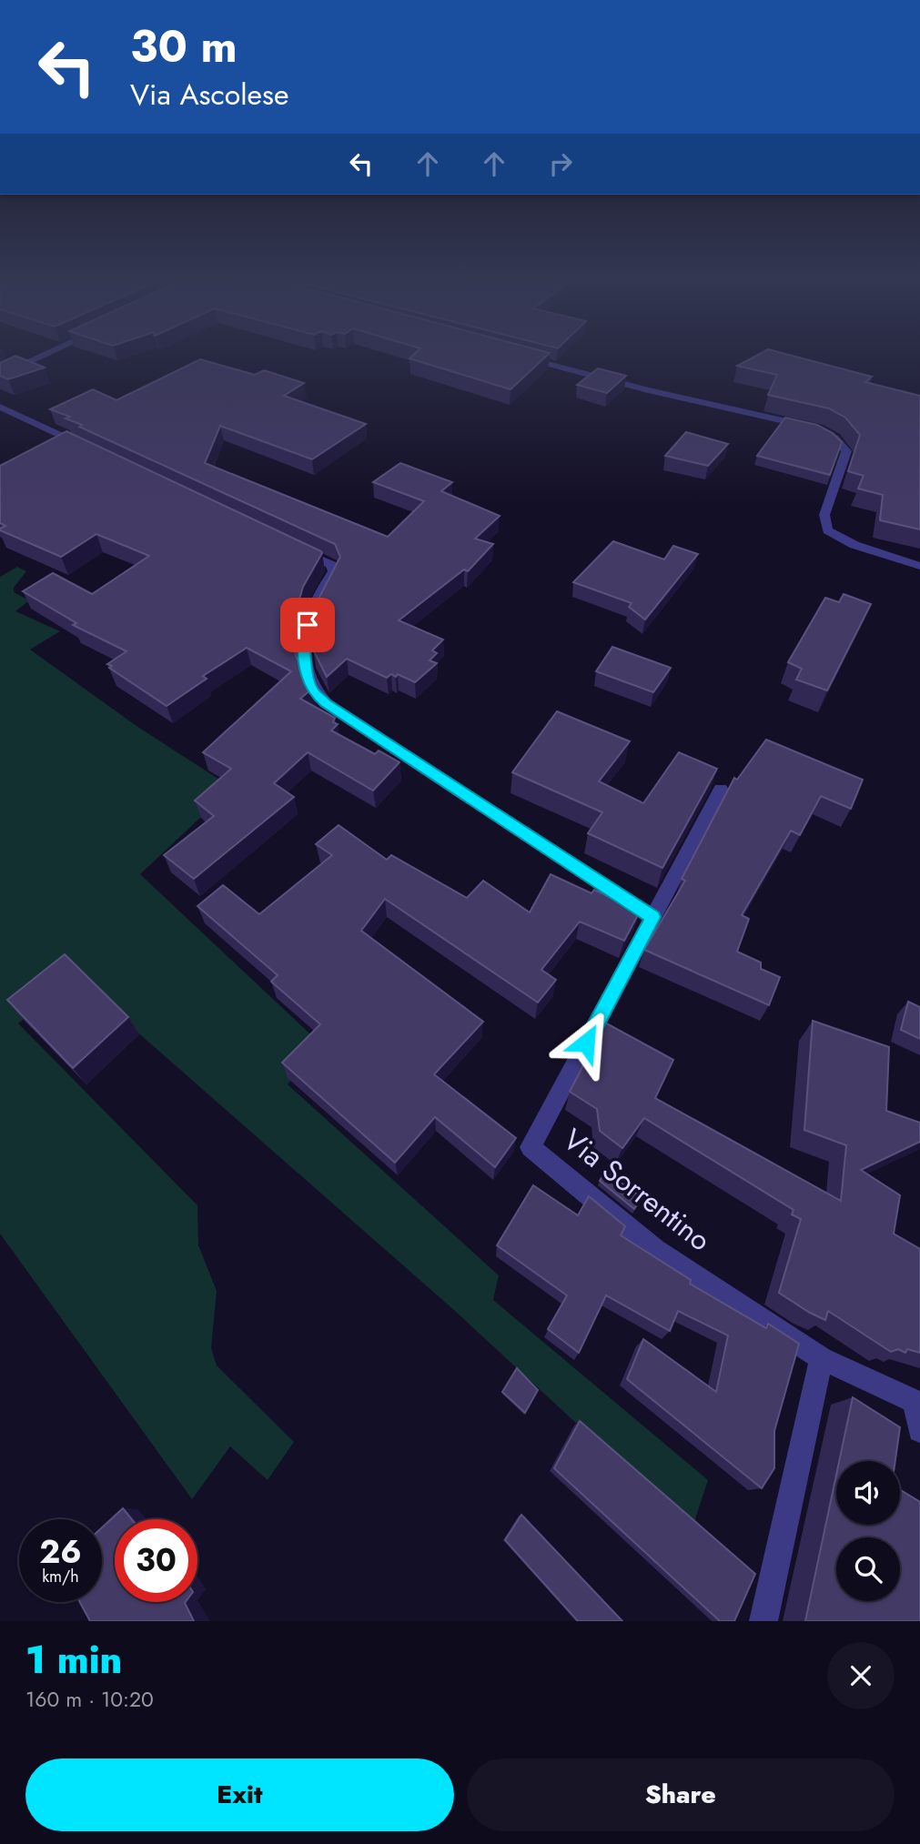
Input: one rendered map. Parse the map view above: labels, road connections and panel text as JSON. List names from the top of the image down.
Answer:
{
  "streets": {
    "street": ["Via Sorrentino"]
  },
  "page": {
    "turn": ["30 m", "Via Ascolese"],
    "speed": "26 km/h",
    "limit": "30",
    "heading": ["1 min", "160 m · 10:20"],
    "buttons": ["Exit", "Share"]
  }
}
